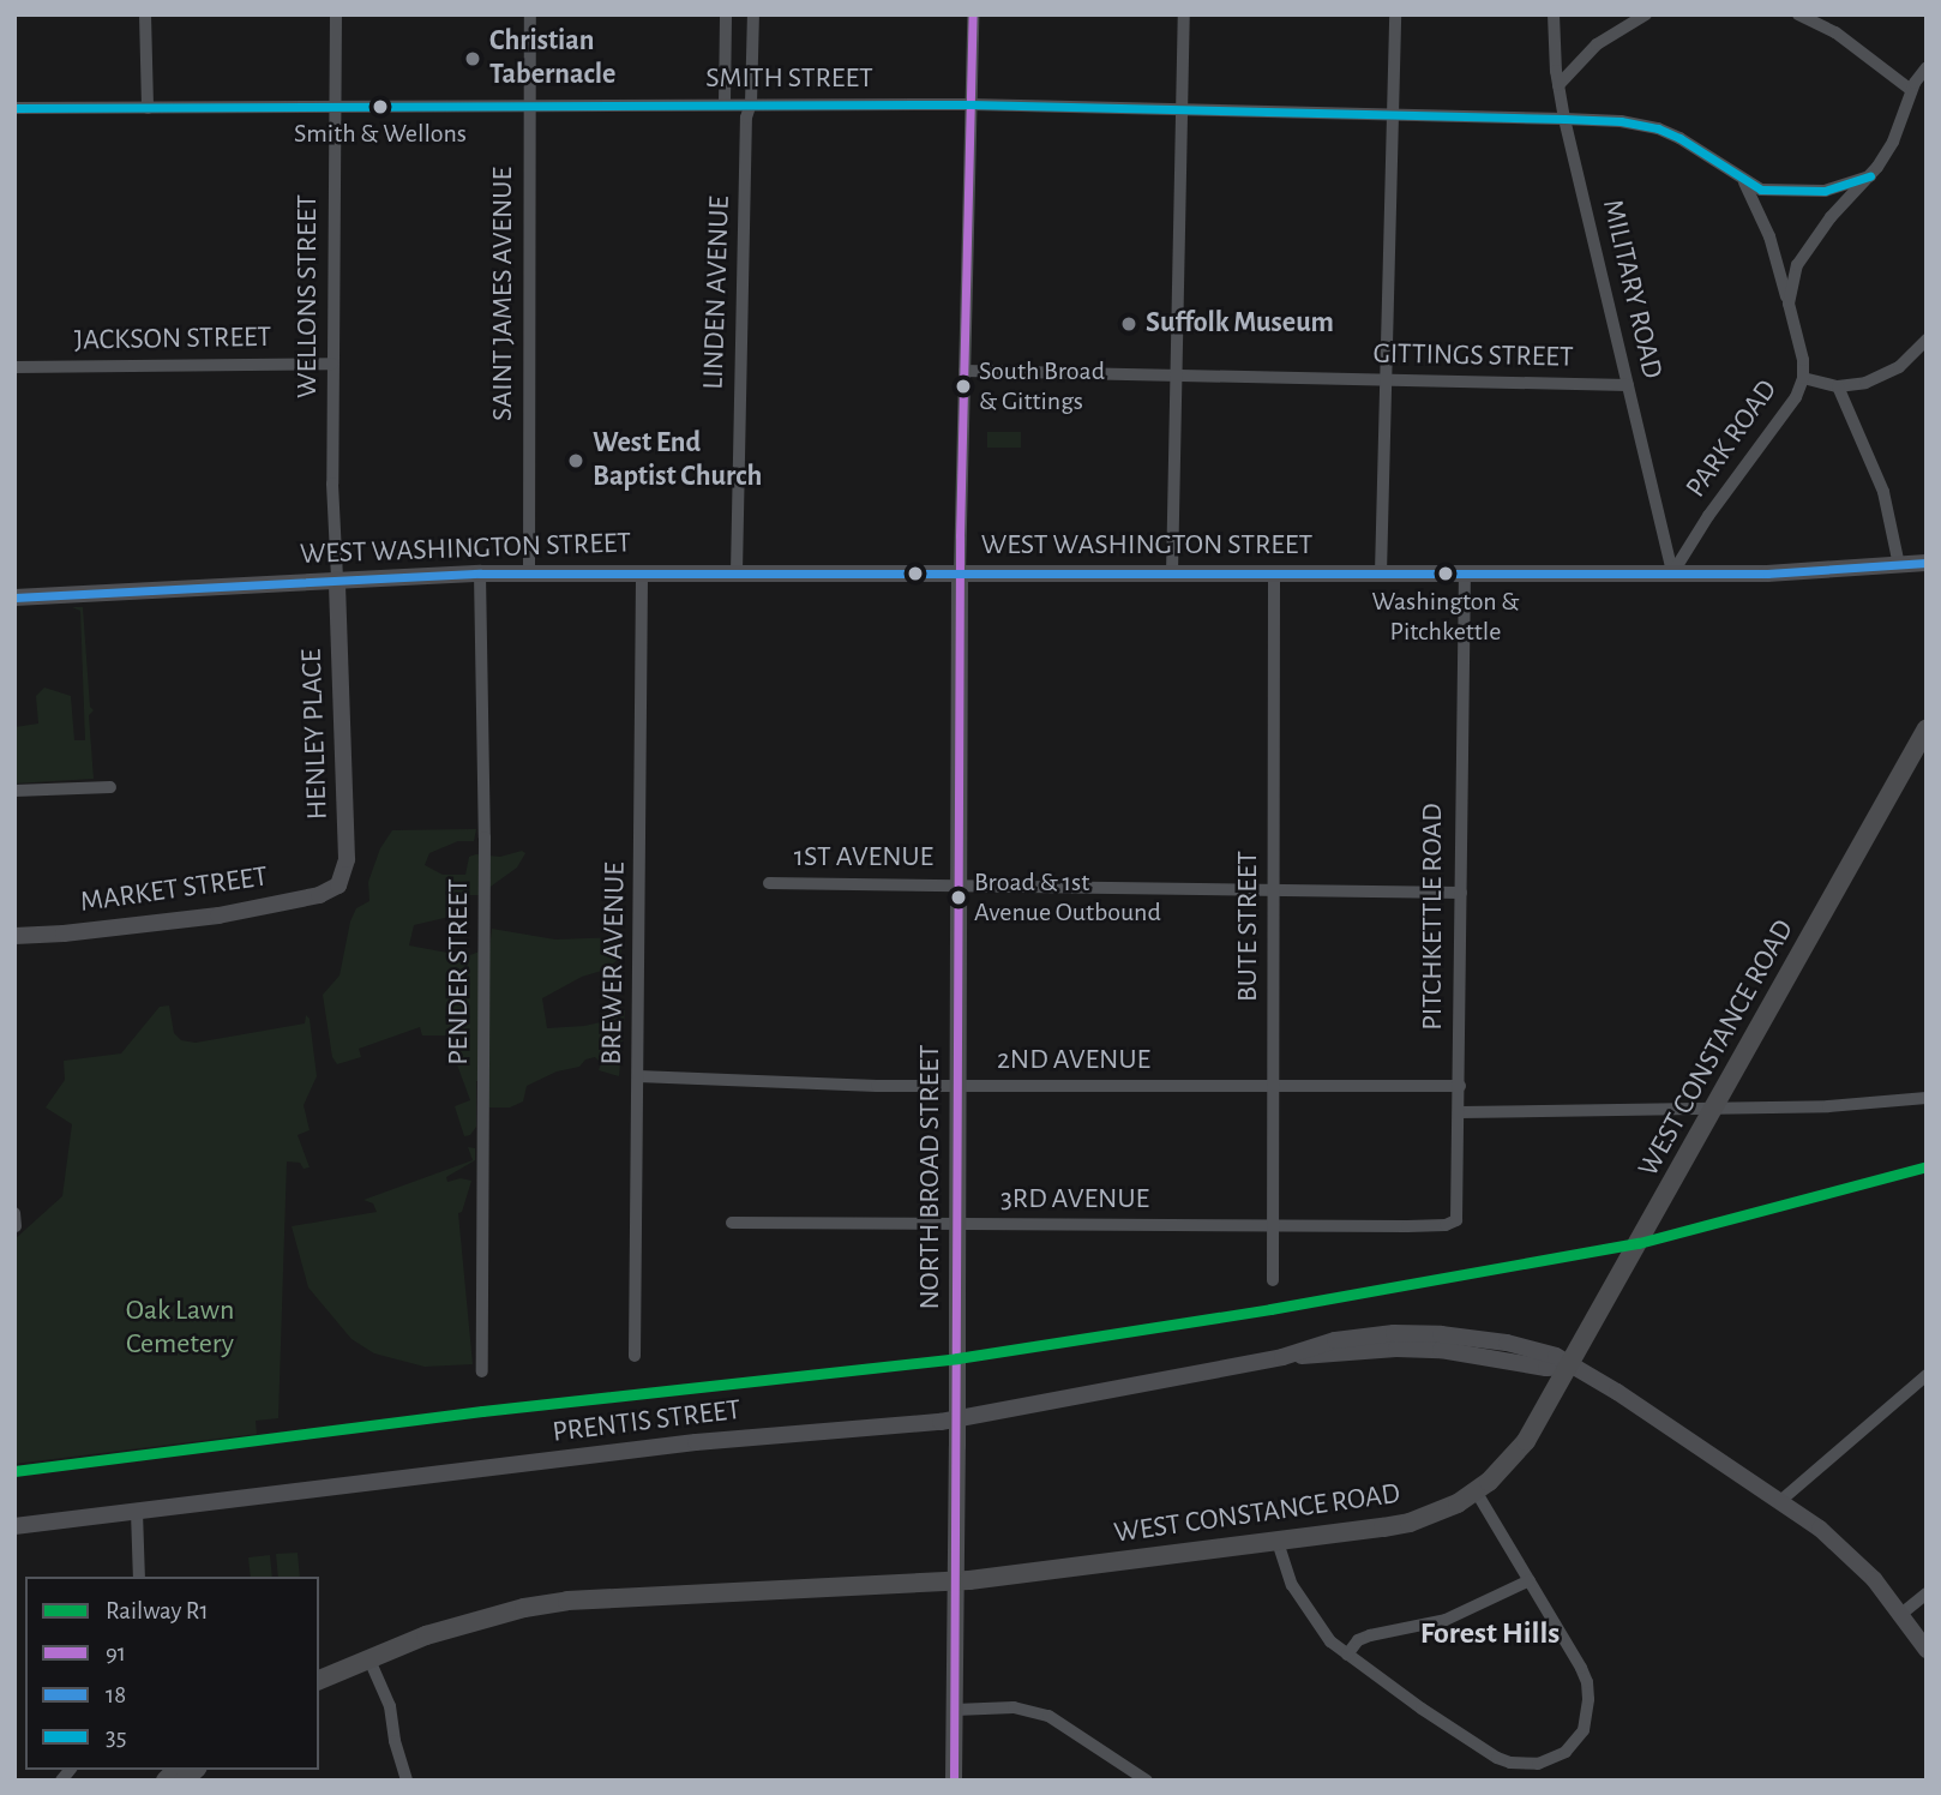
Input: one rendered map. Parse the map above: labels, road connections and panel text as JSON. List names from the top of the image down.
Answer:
{
  "streets": {
    "main road": ["WEST CONSTANCE ROAD"],
    "street": [
      "SMITH STREET",
      "MILITARY ROAD",
      "LINDEN AVENUE",
      "SAINT JAMES AVENUE",
      "WELLONS STREET",
      "JACKSON STREET",
      "GITTINGS STREET",
      "PARK ROAD",
      "WEST WASHINGTON STREET",
      "HENLEY PLACE",
      "1ST AVENUE",
      "MARKET STREET",
      "PITCHKETTLE ROAD",
      "BUTE STREET",
      "BREWER AVENUE",
      "PENDER STREET",
      "2ND AVENUE",
      "NORTH BROAD STREET",
      "3RD AVENUE",
      "PRENTIS STREET"
    ]
  },
  "crossings": [
    ["SMITH STREET", "MILITARY ROAD"],
    ["SMITH STREET", "LINDEN AVENUE"],
    ["SMITH STREET", "SAINT JAMES AVENUE"],
    ["SMITH STREET", "WELLONS STREET"],
    ["MILITARY ROAD", "GITTINGS STREET"],
    ["MILITARY ROAD", "PARK ROAD"],
    ["MILITARY ROAD", "WEST WASHINGTON STREET"],
    ["LINDEN AVENUE", "WEST WASHINGTON STREET"],
    ["SAINT JAMES AVENUE", "WEST WASHINGTON STREET"],
    ["WELLONS STREET", "JACKSON STREET"],
    ["WELLONS STREET", "WEST WASHINGTON STREET"],
    ["WELLONS STREET", "HENLEY PLACE"],
    ["PARK ROAD", "WEST WASHINGTON STREET"],
    ["WEST WASHINGTON STREET", "HENLEY PLACE"],
    ["WEST WASHINGTON STREET", "PITCHKETTLE ROAD"],
    ["WEST WASHINGTON STREET", "BUTE STREET"],
    ["WEST WASHINGTON STREET", "BREWER AVENUE"],
    ["WEST WASHINGTON STREET", "PENDER STREET"],
    ["WEST WASHINGTON STREET", "NORTH BROAD STREET"],
    ["HENLEY PLACE", "MARKET STREET"],
    ["1ST AVENUE", "PITCHKETTLE ROAD"],
    ["1ST AVENUE", "BUTE STREET"],
    ["1ST AVENUE", "NORTH BROAD STREET"],
    ["PITCHKETTLE ROAD", "2ND AVENUE"],
    ["PITCHKETTLE ROAD", "3RD AVENUE"],
    ["BUTE STREET", "2ND AVENUE"],
    ["BUTE STREET", "3RD AVENUE"],
    ["BREWER AVENUE", "2ND AVENUE"],
    ["WEST CONSTANCE ROAD", "NORTH BROAD STREET"],
    ["WEST CONSTANCE ROAD", "PRENTIS STREET"],
    ["2ND AVENUE", "NORTH BROAD STREET"],
    ["NORTH BROAD STREET", "3RD AVENUE"]
  ],
  "districts": ["Forest Hills"],
  "parks": ["Oak Lawn Cemetery"],
  "places": [
    "Christian Tabernacle",
    "Smith & Wellons",
    "Suffolk Museum",
    "South Broad & Gittings",
    "West End Baptist Church",
    "Washington & Pitchkettle",
    "Broad & 1st Avenue Outbound"
  ],
  "lines": [
    "transit line 91",
    "transit line 35",
    "transit line 18",
    "rail line R1"
  ],
  "legend": [
    "Railway R1",
    "91",
    "18",
    "35"
  ]
}
